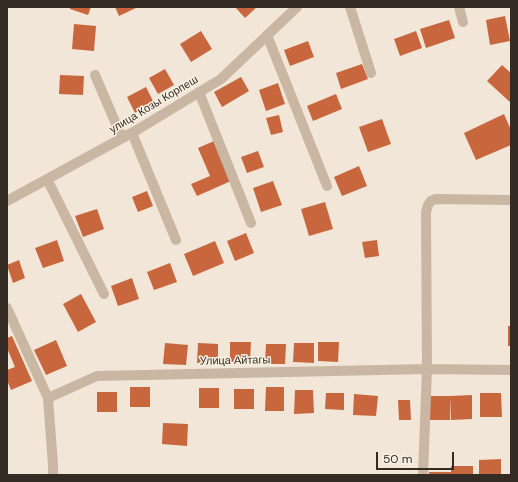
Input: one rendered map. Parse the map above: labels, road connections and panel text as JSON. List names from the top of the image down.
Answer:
{
  "streets": {
    "street": ["улица Козы Корпеш", "Улица Айтагы"]
  },
  "scale_bar": "50 m"
}
